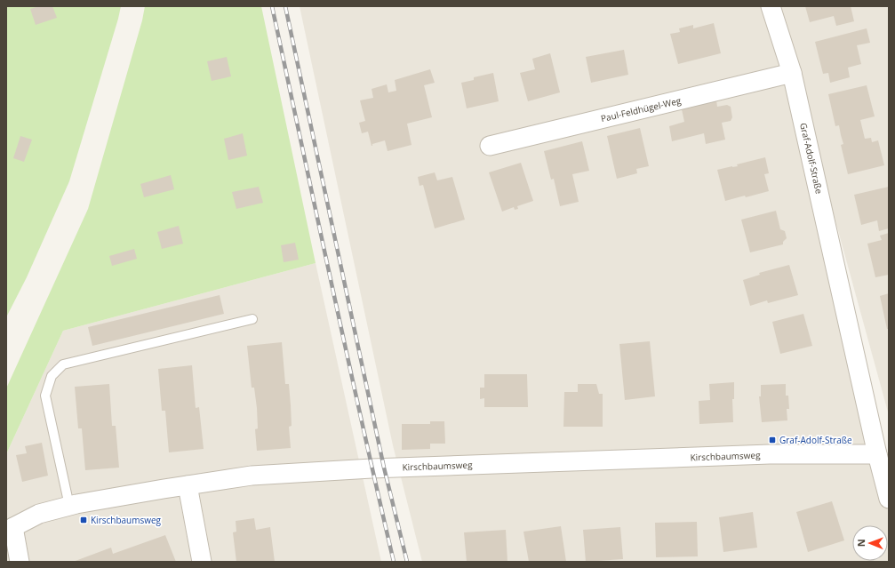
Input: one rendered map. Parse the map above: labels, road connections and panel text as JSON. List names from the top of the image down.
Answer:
{
  "streets": {
    "street": ["Paul-Feldhügel-Weg", "Graf-Adolf-Straße", "Kirschbaumsweg"]
  },
  "crossings": [
    ["Paul-Feldhügel-Weg", "Graf-Adolf-Straße"],
    ["Graf-Adolf-Straße", "Kirschbaumsweg"]
  ],
  "places": {
    "transit": ["Graf-Adolf-Straße", "Kirschbaumsweg"]
  },
  "north": "left"
}
